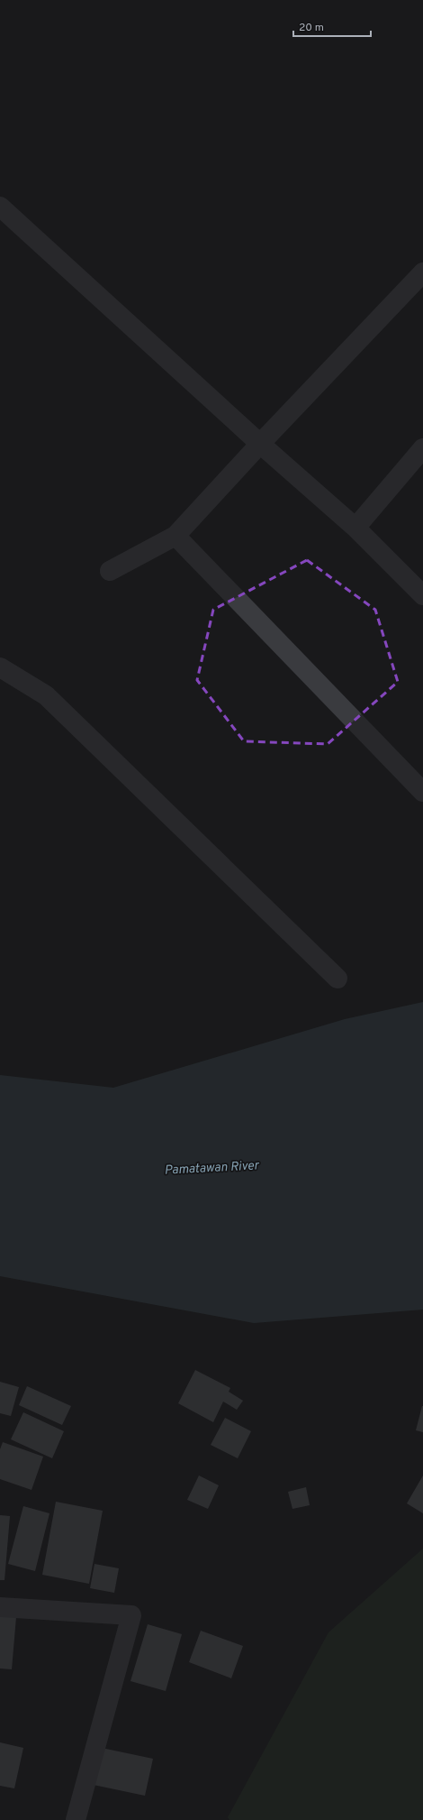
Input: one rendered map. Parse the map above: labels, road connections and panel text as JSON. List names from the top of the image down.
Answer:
{
  "water": ["Pamatawan River"],
  "scale_bar": "20 m"
}
